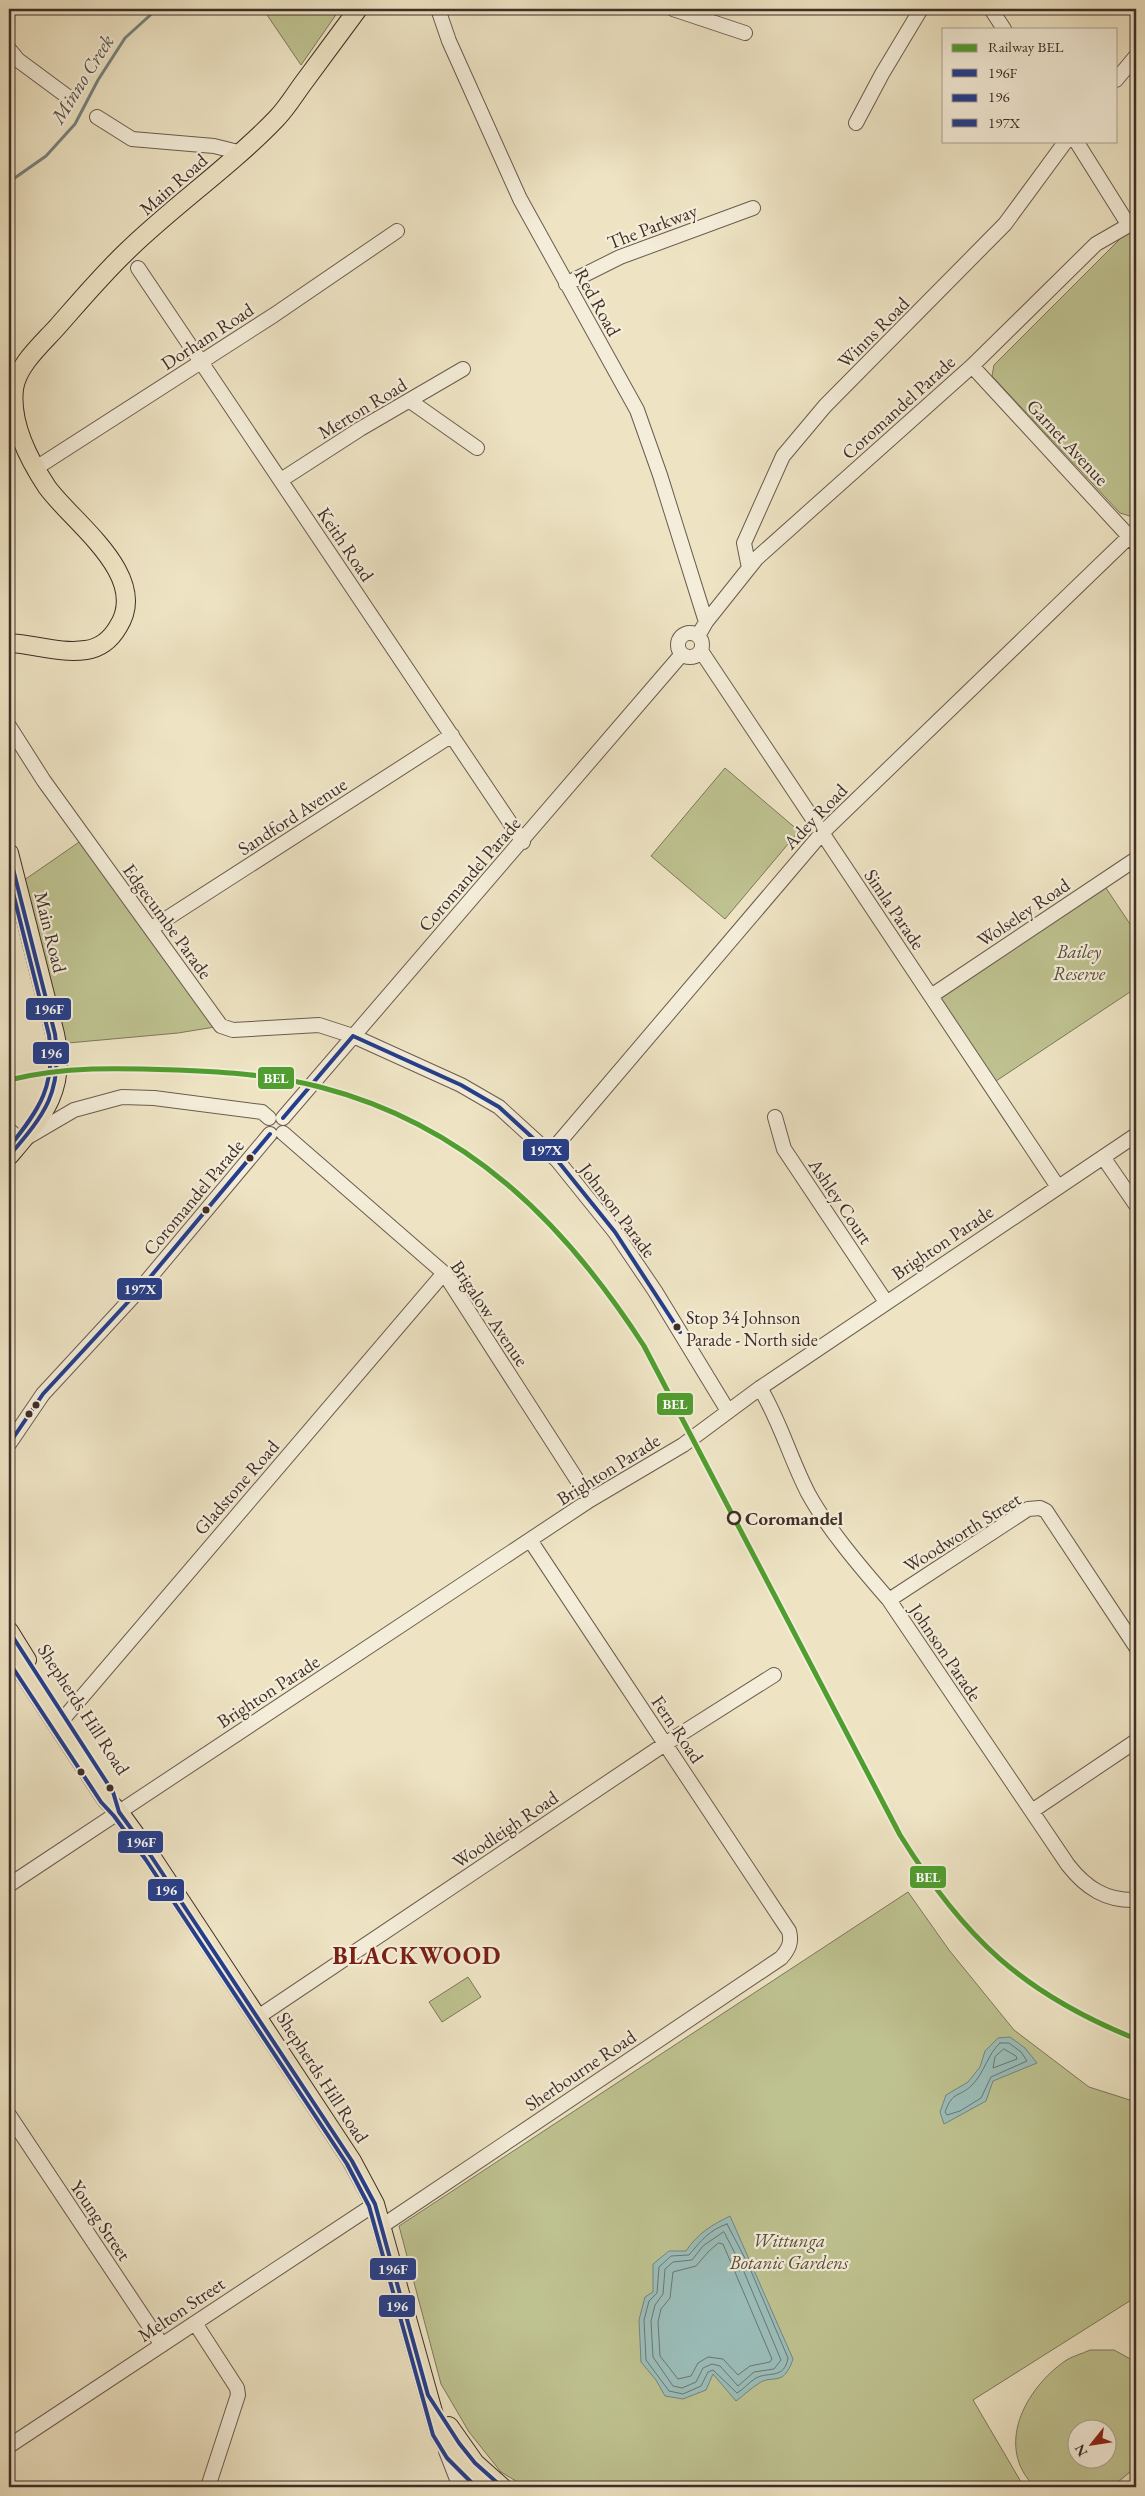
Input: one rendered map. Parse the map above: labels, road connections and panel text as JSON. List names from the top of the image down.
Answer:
{
  "streets": {
    "main road": ["Main Road", "Shepherds Hill Road"],
    "street": [
      "The Parkway",
      "Red Road",
      "Winns Road",
      "Dorham Road",
      "Coromandel Parade",
      "Merton Road",
      "Garnet Avenue",
      "Keith Road",
      "Sandford Avenue",
      "Adey Road",
      "Simla Parade",
      "Wolseley Road",
      "Edgecumbe Parade",
      "Ashley Court",
      "Johnson Parade",
      "Brighton Parade",
      "Brigalow Avenue",
      "Gladstone Road",
      "Woodworth Street",
      "Fern Road",
      "Woodleigh Road",
      "Sherbourne Road",
      "Young Street",
      "Melton Street"
    ]
  },
  "crossings": [
    ["Main Road", "Dorham Road"],
    ["The Parkway", "Red Road"],
    ["Red Road", "Coromandel Parade"],
    ["Winns Road", "Coromandel Parade"],
    ["Dorham Road", "Keith Road"],
    ["Coromandel Parade", "Garnet Avenue"],
    ["Coromandel Parade", "Keith Road"],
    ["Coromandel Parade", "Simla Parade"],
    ["Coromandel Parade", "Edgecumbe Parade"],
    ["Coromandel Parade", "Johnson Parade"],
    ["Coromandel Parade", "Brigalow Avenue"],
    ["Merton Road", "Keith Road"],
    ["Garnet Avenue", "Adey Road"],
    ["Keith Road", "Sandford Avenue"],
    ["Sandford Avenue", "Edgecumbe Parade"],
    ["Adey Road", "Simla Parade"],
    ["Adey Road", "Johnson Parade"],
    ["Simla Parade", "Wolseley Road"],
    ["Simla Parade", "Brighton Parade"],
    ["Edgecumbe Parade", "Johnson Parade"],
    ["Ashley Court", "Brighton Parade"],
    ["Johnson Parade", "Brighton Parade"],
    ["Johnson Parade", "Woodworth Street"],
    ["Brighton Parade", "Brigalow Avenue"],
    ["Brighton Parade", "Shepherds Hill Road"],
    ["Brighton Parade", "Fern Road"],
    ["Brigalow Avenue", "Gladstone Road"],
    ["Gladstone Road", "Shepherds Hill Road"],
    ["Shepherds Hill Road", "Woodleigh Road"],
    ["Shepherds Hill Road", "Sherbourne Road"],
    ["Shepherds Hill Road", "Melton Street"],
    ["Fern Road", "Woodleigh Road"],
    ["Fern Road", "Sherbourne Road"],
    ["Young Street", "Melton Street"]
  ],
  "districts": ["BLACKWOOD"],
  "water": ["Minno Creek"],
  "parks": ["Bailey Reserve", "Wittunga Botanic Gardens"],
  "places": ["Stop 34 Johnson Parade - North side", "Coromandel"],
  "lines": [
    "transit line 196F",
    "transit line 196",
    "transit line 197X",
    "rail line BEL"
  ],
  "legend": [
    "Railway BEL",
    "196F",
    "196",
    "197X"
  ],
  "north": "bottom left"
}
